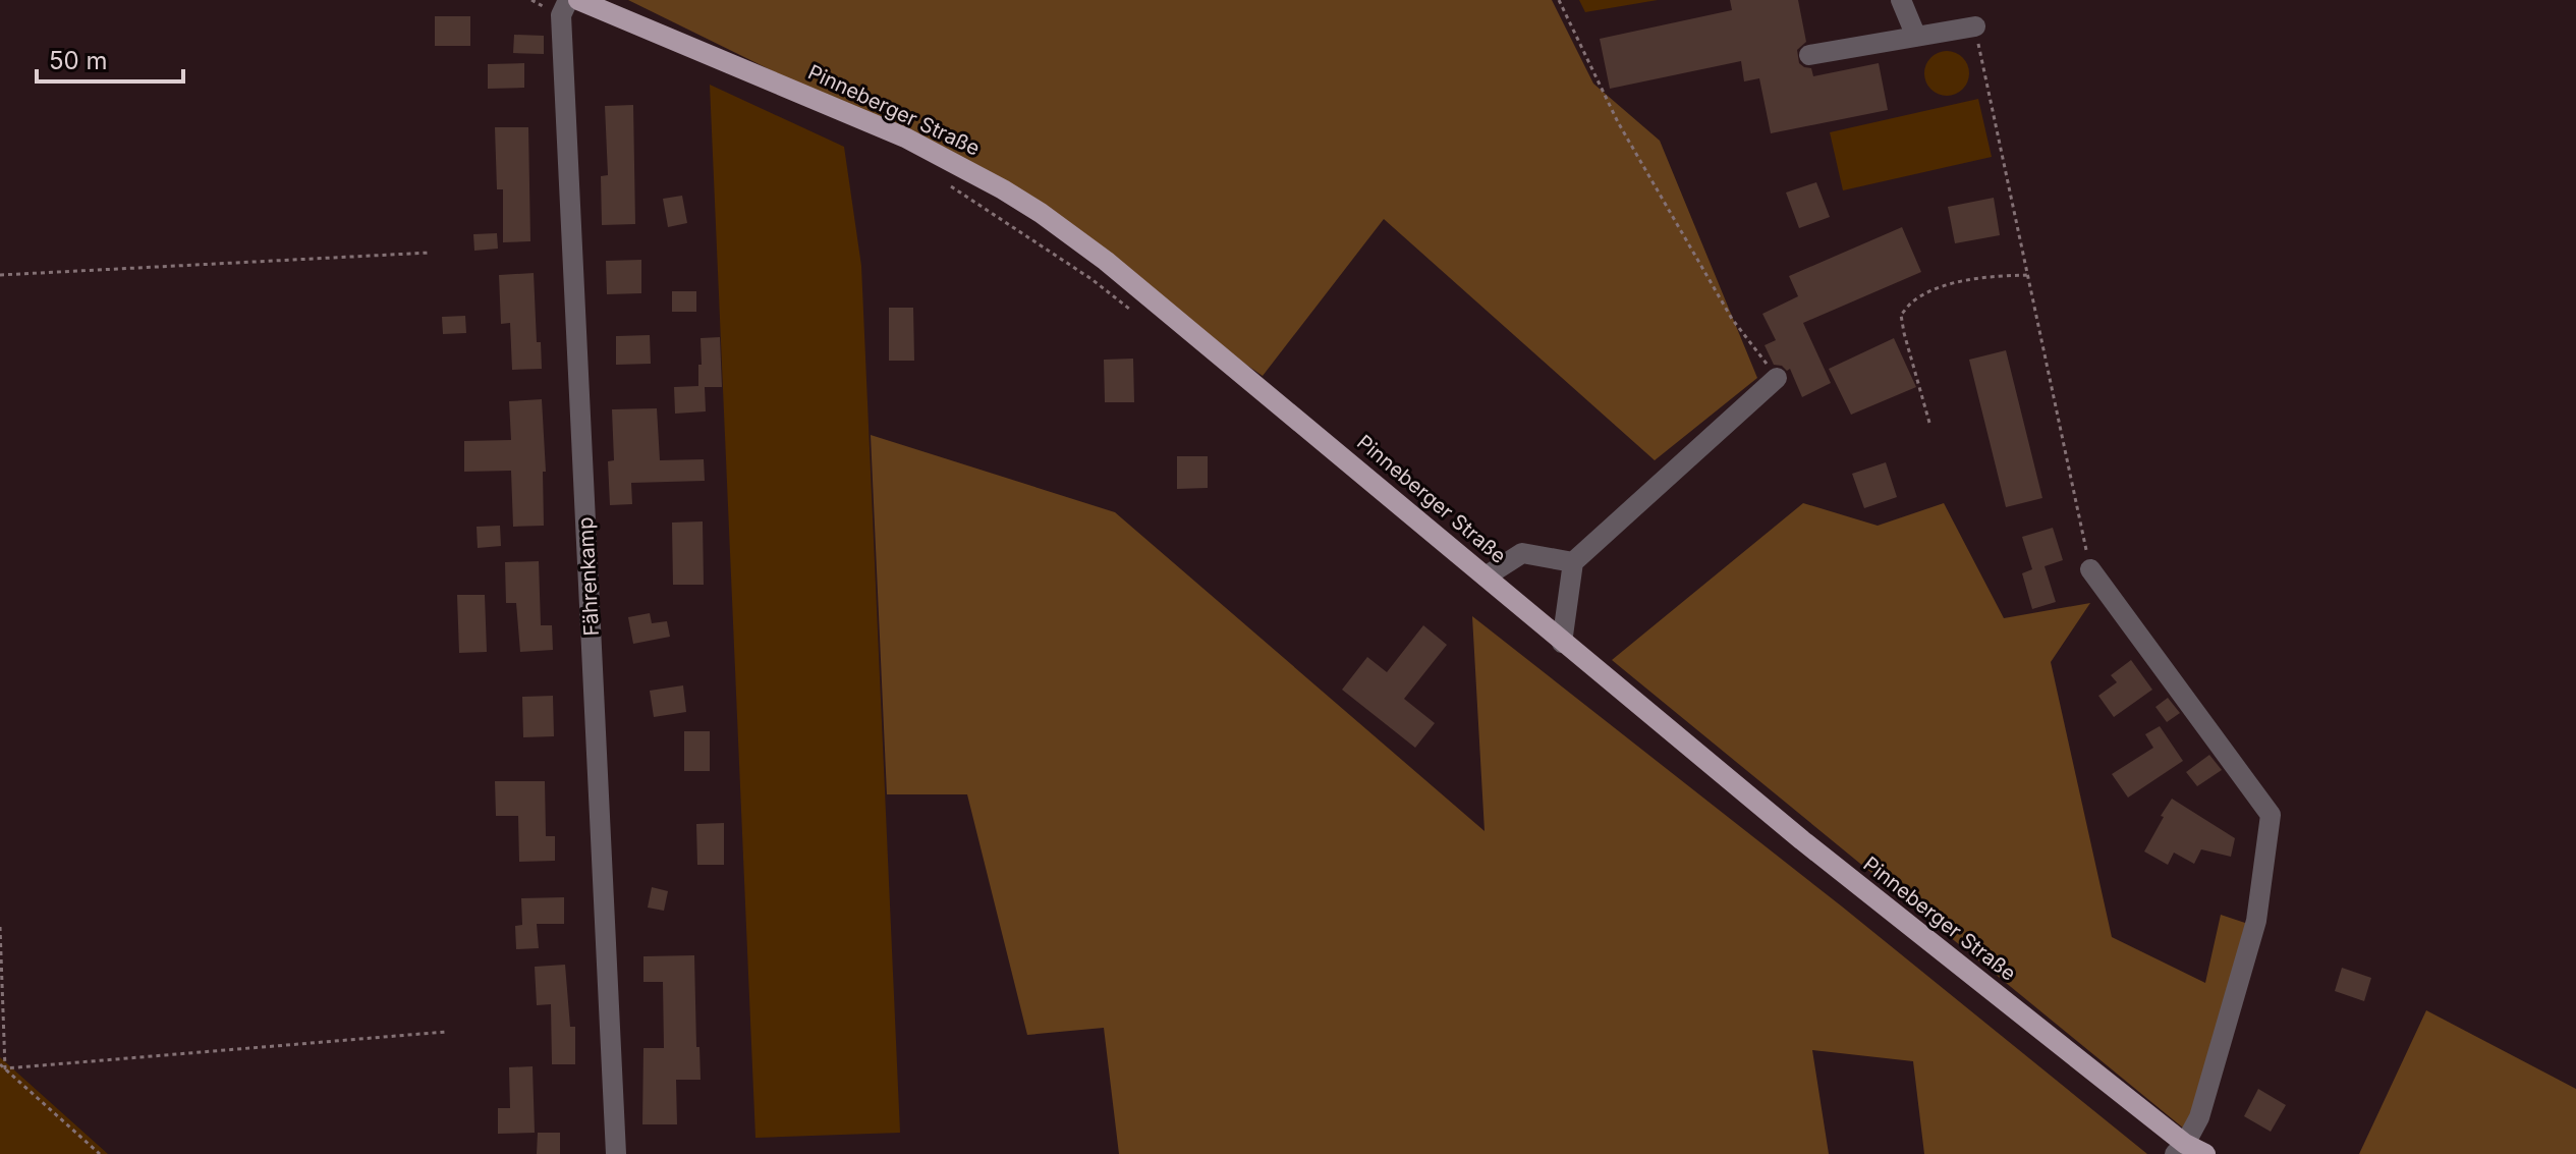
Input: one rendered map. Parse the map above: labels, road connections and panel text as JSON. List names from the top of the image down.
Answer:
{
  "streets": {
    "main road": ["Pinneberger Straße"],
    "street": ["Fährenkamp"]
  },
  "scale_bar": "50 m"
}
